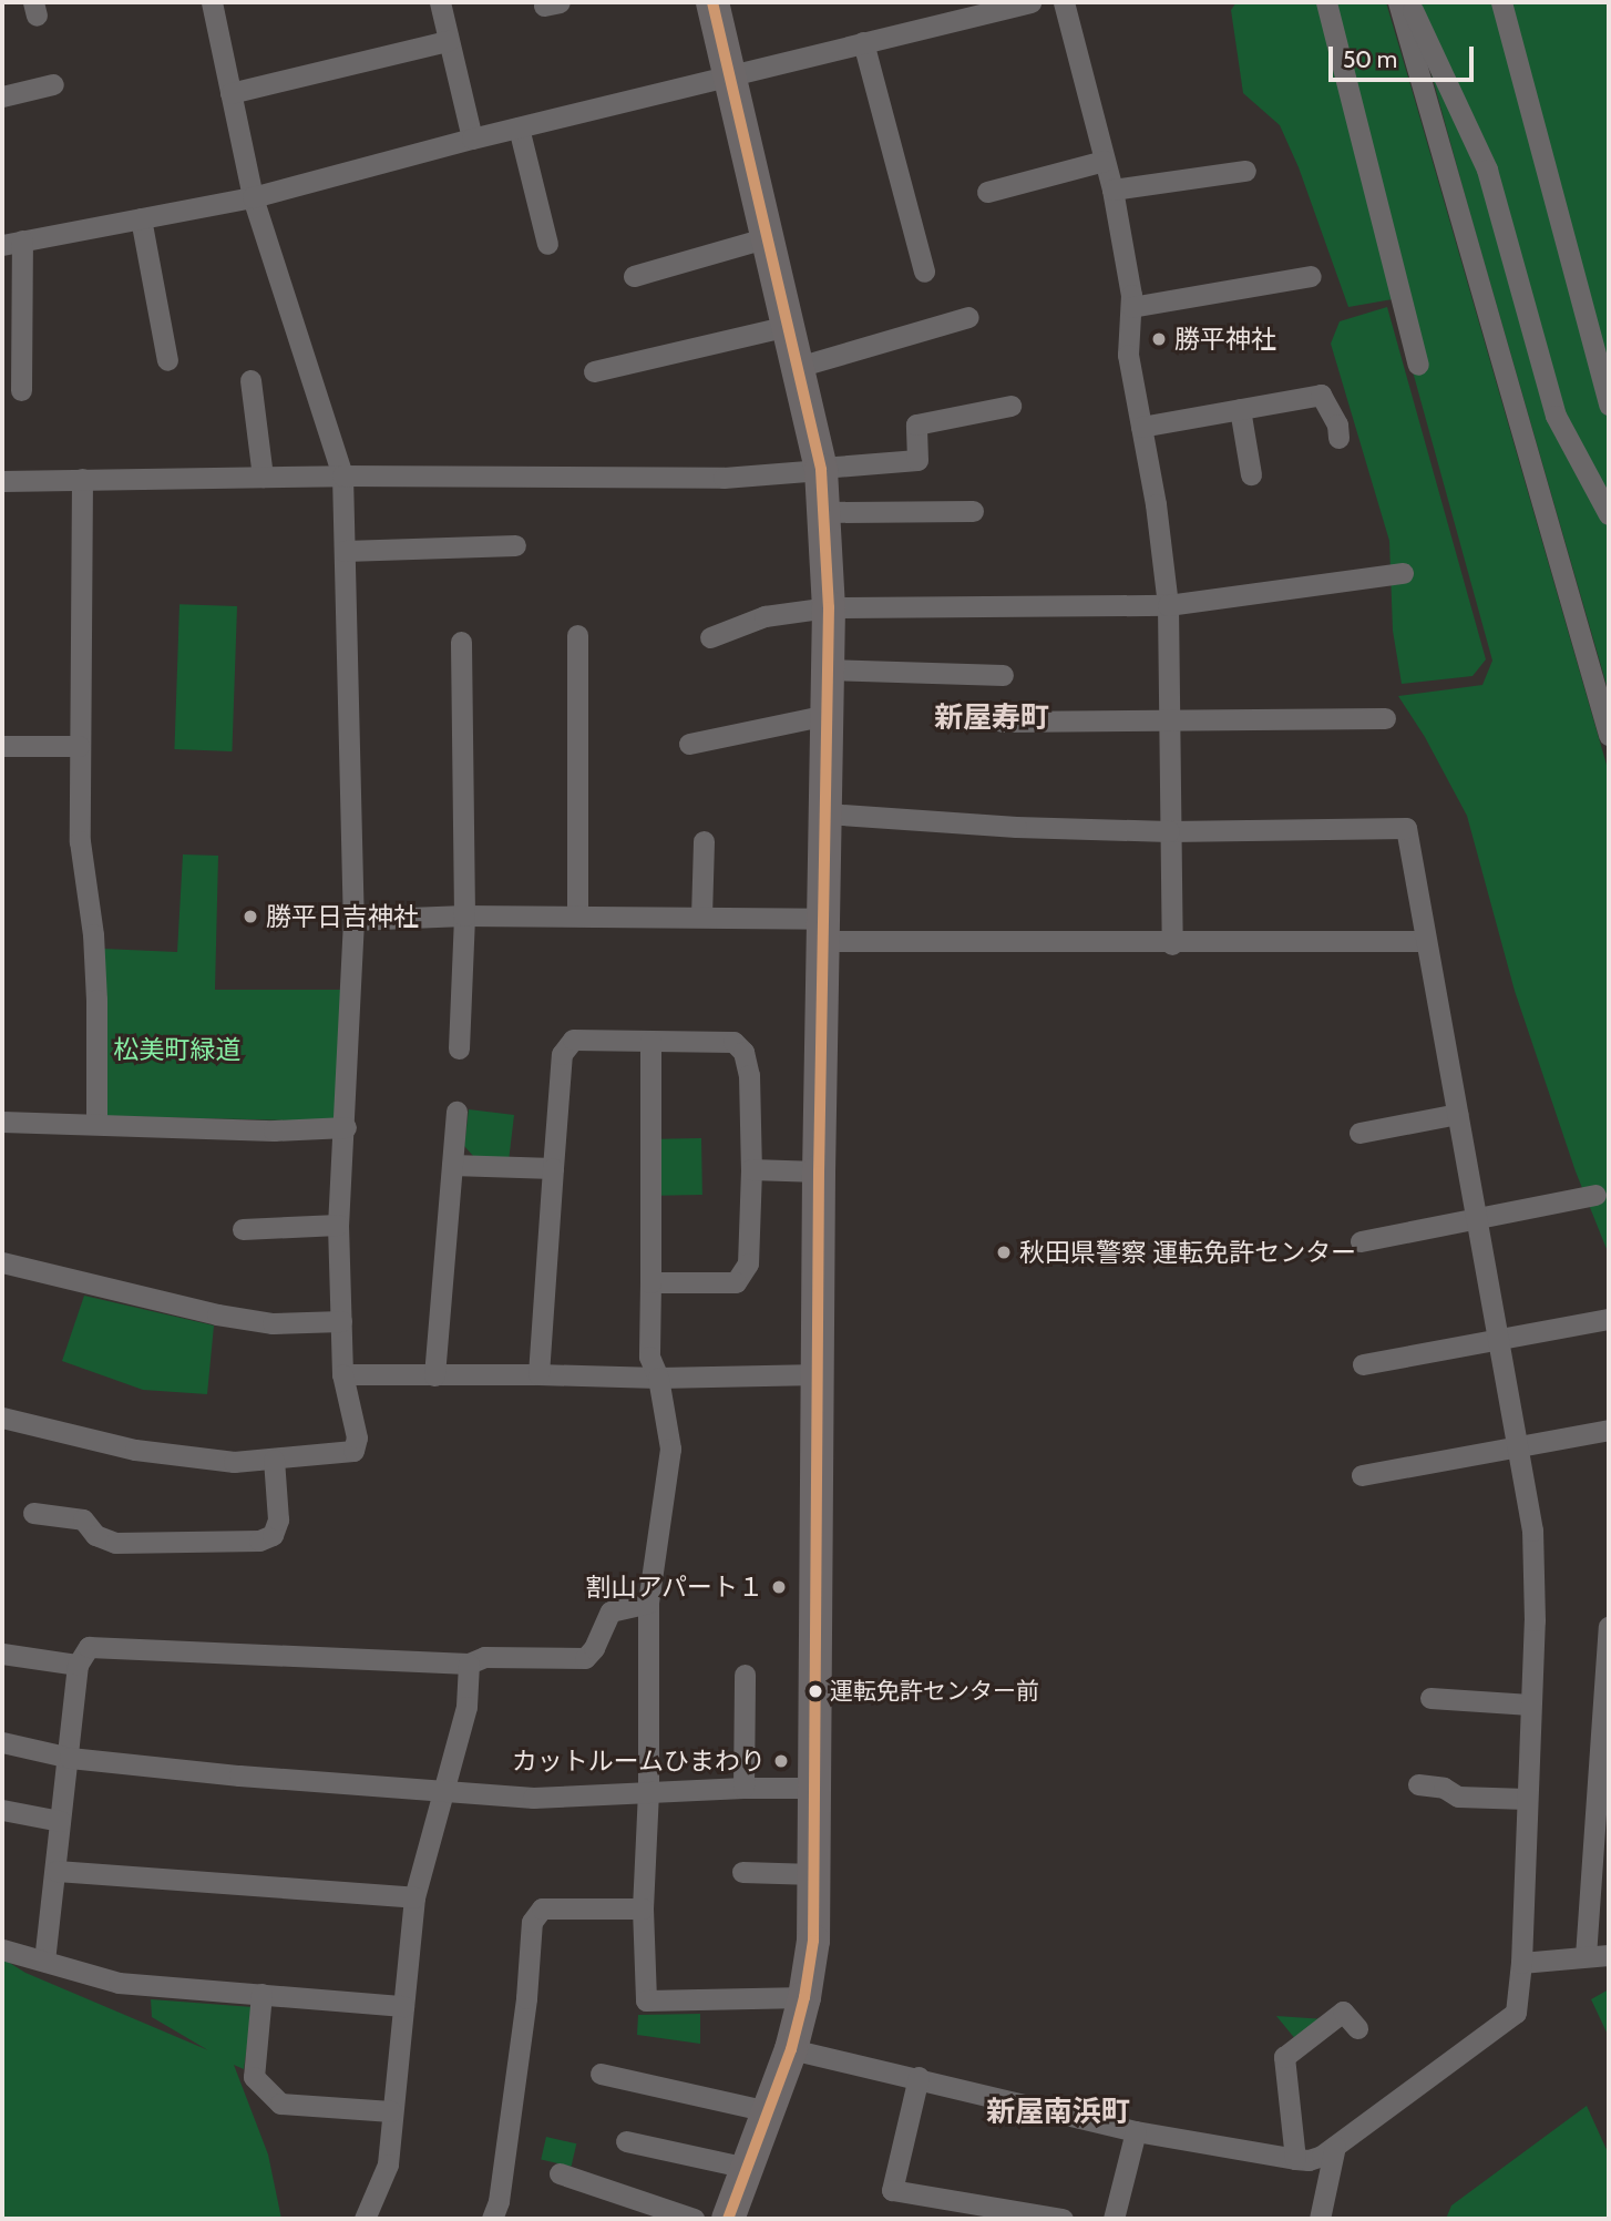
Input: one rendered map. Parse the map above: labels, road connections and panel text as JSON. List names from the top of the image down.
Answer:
{
  "districts": ["新屋寿町", "新屋南浜町"],
  "parks": ["松美町緑道"],
  "places": [
    "勝平神社",
    "勝平日吉神社",
    "秋田県警察 運転免許センター",
    "割山アパート１",
    "運転免許センター前",
    "カットルームひまわり"
  ],
  "scale_bar": "50 m"
}
